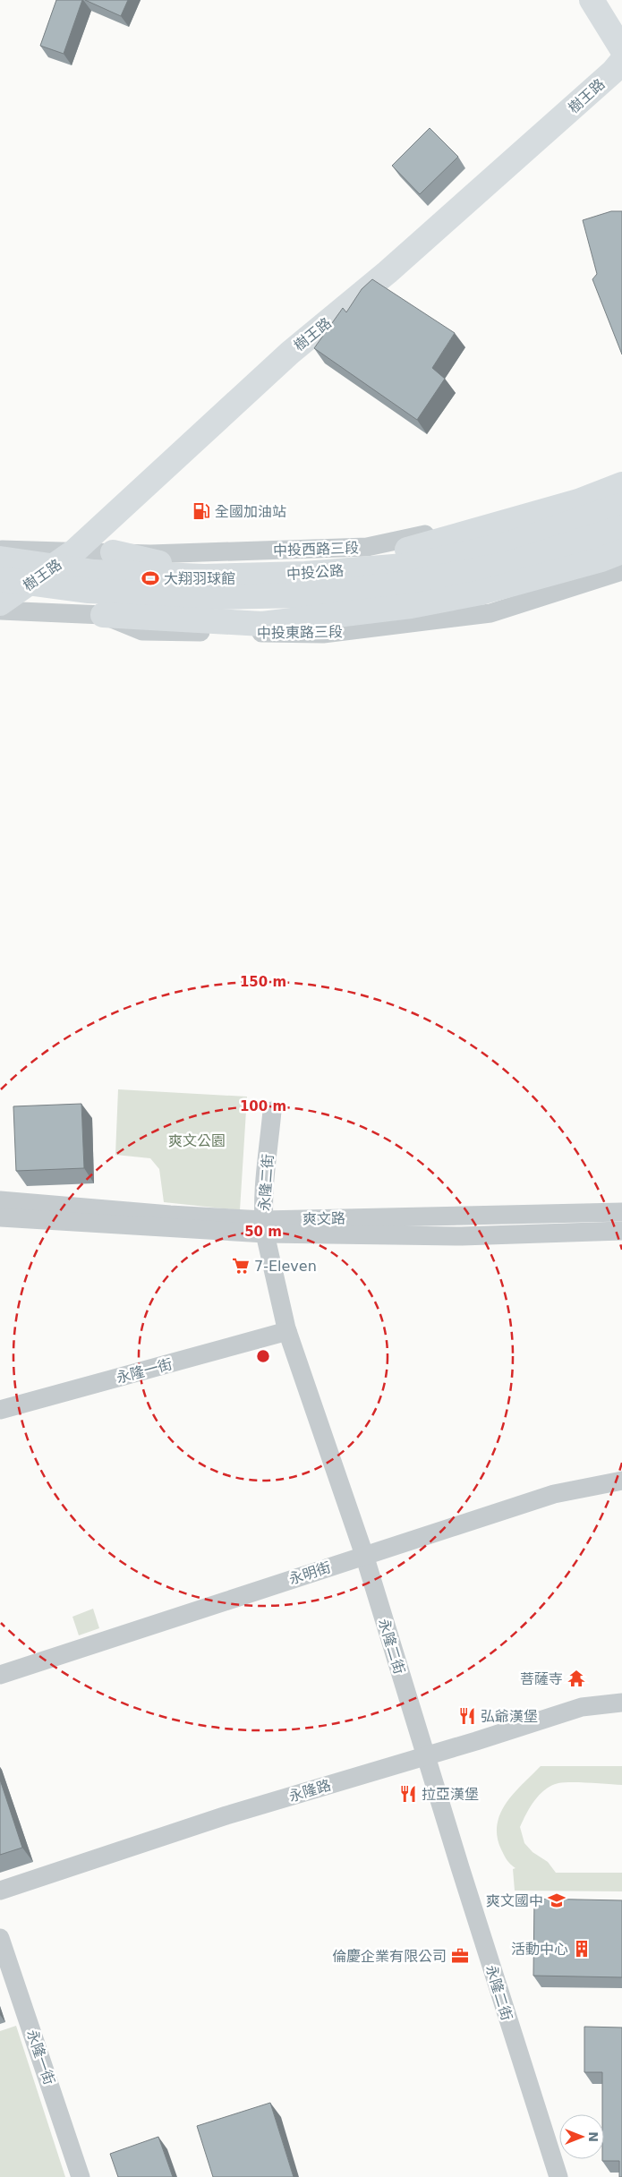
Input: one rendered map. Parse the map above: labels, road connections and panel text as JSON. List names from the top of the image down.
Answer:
{
  "streets": {
    "main road": ["樹王路", "中投公路"],
    "street": [
      "中投西路三段",
      "中投東路三段",
      "永隆二街",
      "爽文路",
      "永隆一街",
      "永明街",
      "永隆路"
    ]
  },
  "crossings": [
    ["樹王路", "中投西路三段"],
    ["永隆二街", "爽文路"],
    ["永隆二街", "永隆一街"],
    ["永隆二街", "永明街"],
    ["永隆二街", "永隆路"]
  ],
  "parks": ["爽文公園"],
  "places": {
    "fuel station": ["全國加油站"],
    "sports": ["大翔羽球館"],
    "supermarket": ["7-Eleven"],
    "temple": ["菩薩寺"],
    "restaurant": ["弘爺漢堡", "拉亞漢堡"],
    "school or university": ["爽文國中"],
    "building": ["活動中心"],
    "office": ["倫慶企業有限公司"]
  },
  "north": "right",
  "rings": ["150 m", "100 m", "50 m"]
}
